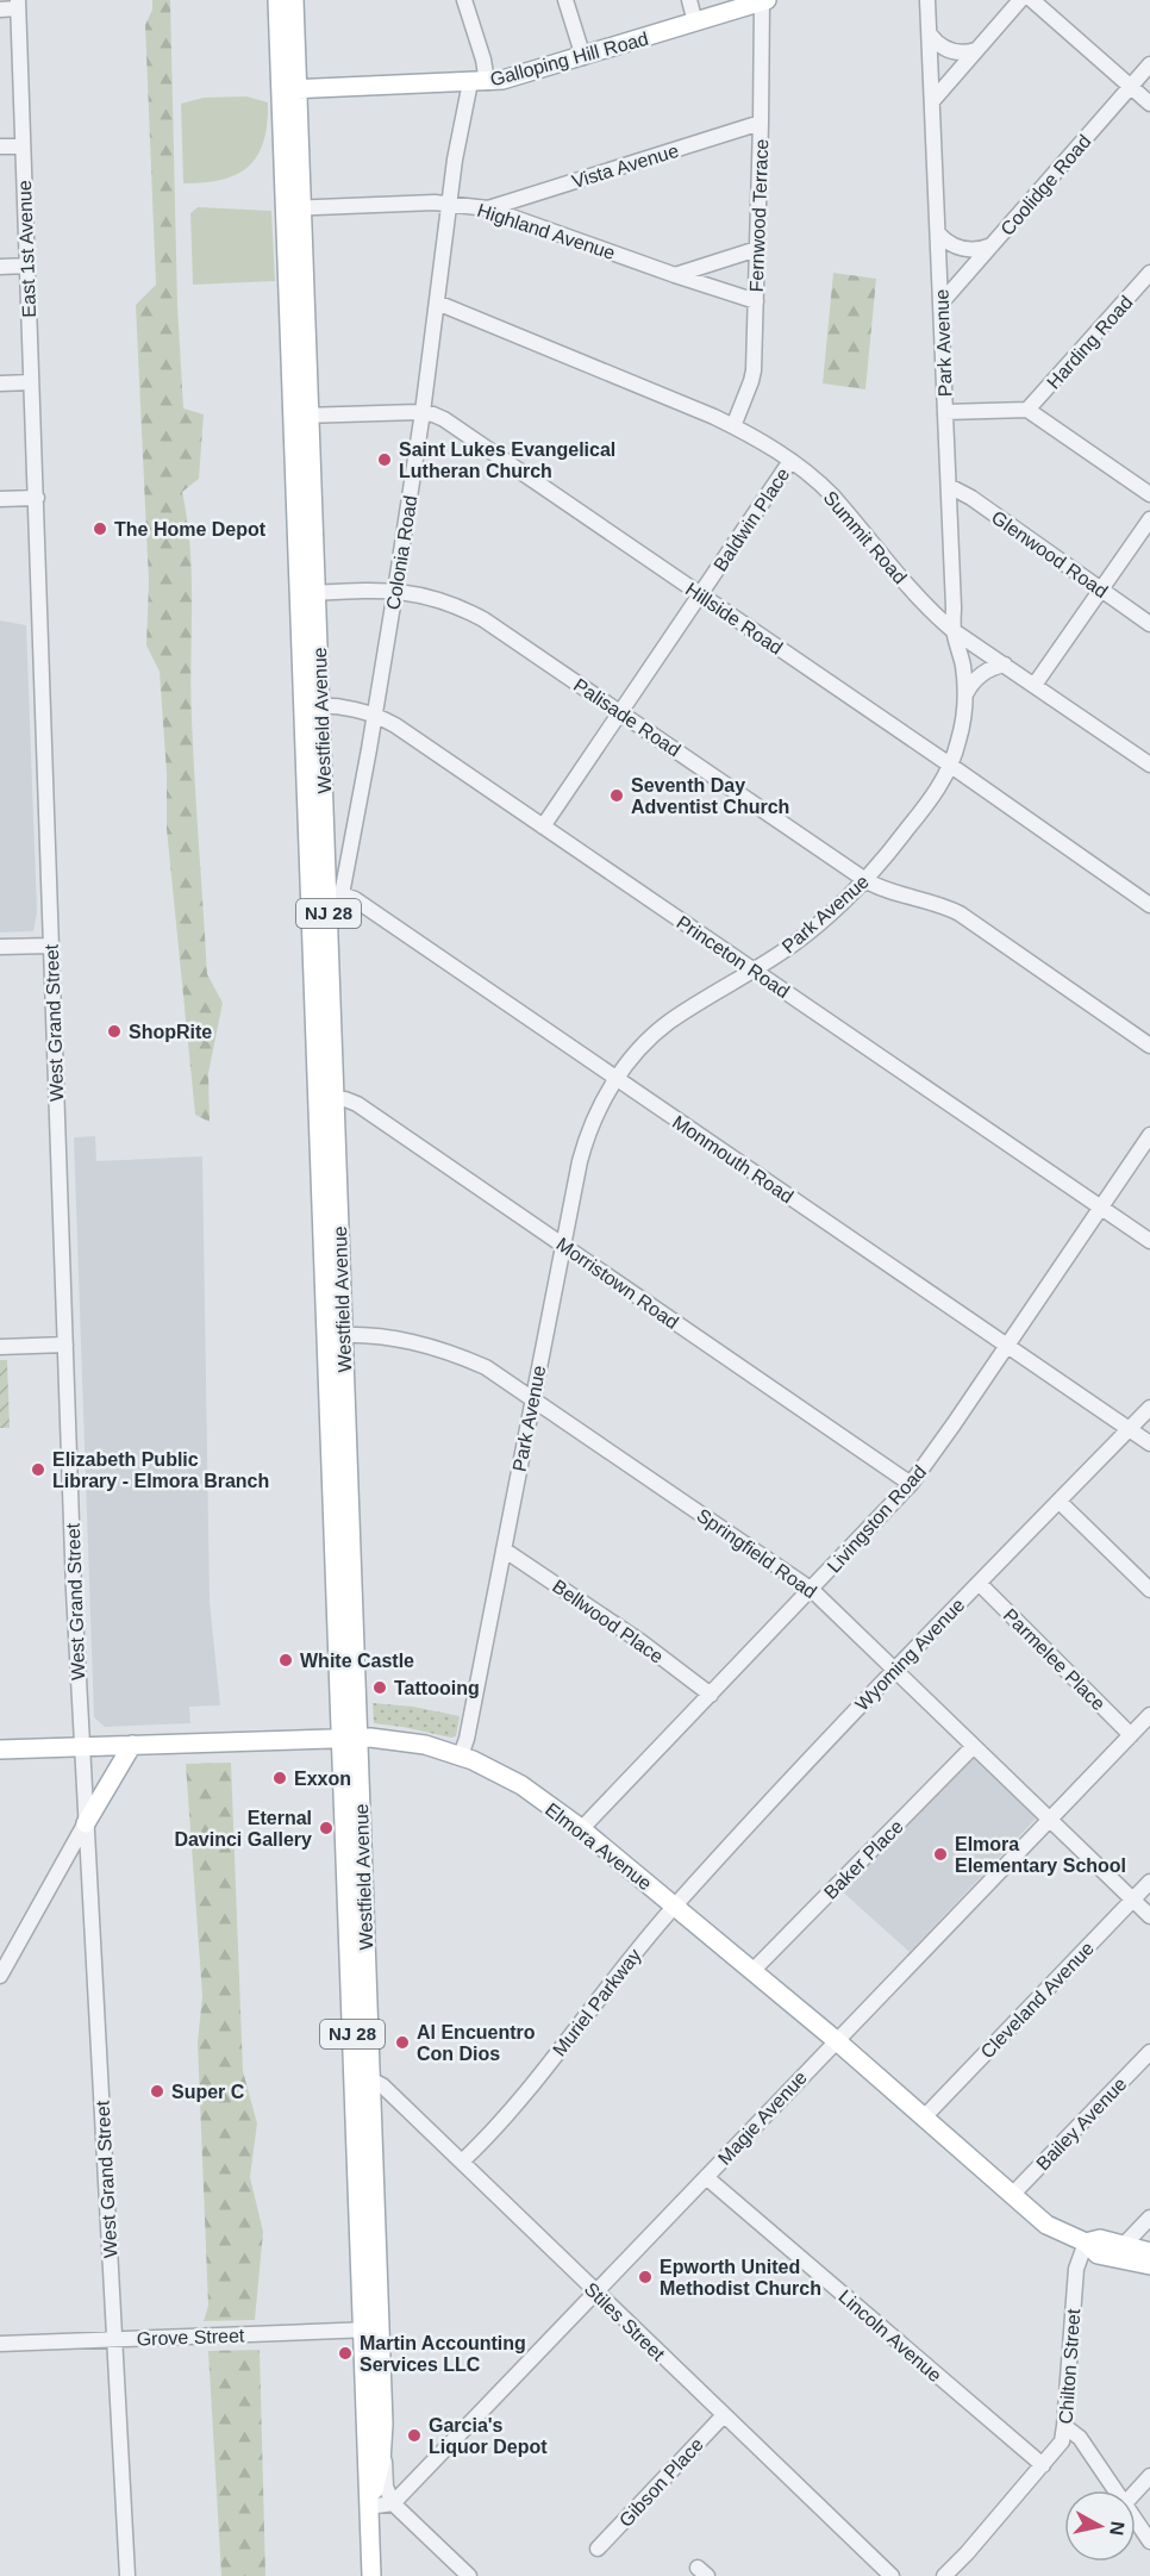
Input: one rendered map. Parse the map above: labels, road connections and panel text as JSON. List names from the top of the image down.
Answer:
{
  "streets": {
    "main road": [
      "Galloping Hill Road",
      "Westfield Avenue",
      "NJ 28",
      "Elmora Avenue"
    ],
    "street": [
      "Vista Avenue",
      "Coolidge Road",
      "Fernwood Terrace",
      "Highland Avenue",
      "East 1st Avenue",
      "Harding Road",
      "Park Avenue",
      "Baldwin Place",
      "Summit Road",
      "Colonia Road",
      "Glenwood Road",
      "Hillside Road",
      "Palisade Road",
      "Princeton Road",
      "West Grand Street",
      "Monmouth Road",
      "Morristown Road",
      "Livingston Road",
      "Springfield Road",
      "Bellwood Place",
      "Wyoming Avenue",
      "Parmelee Place",
      "Baker Place",
      "Cleveland Avenue",
      "Muriel Parkway",
      "Magie Avenue",
      "Bailey Avenue",
      "Stiles Street",
      "Lincoln Avenue",
      "Grove Street",
      "Chilton Street",
      "Gibson Place"
    ]
  },
  "crossings": [
    ["Galloping Hill Road", "Fernwood Terrace"],
    ["Galloping Hill Road", "Colonia Road"],
    ["Galloping Hill Road", "Westfield Avenue"],
    ["Galloping Hill Road", "NJ 28"],
    ["Vista Avenue", "Fernwood Terrace"],
    ["Vista Avenue", "Highland Avenue"],
    ["Coolidge Road", "Park Avenue"],
    ["Fernwood Terrace", "Highland Avenue"],
    ["Fernwood Terrace", "Summit Road"],
    ["Highland Avenue", "Colonia Road"],
    ["Highland Avenue", "Westfield Avenue"],
    ["East 1st Avenue", "West Grand Street"],
    ["Park Avenue", "Summit Road"],
    ["Park Avenue", "Glenwood Road"],
    ["Park Avenue", "Hillside Road"],
    ["Park Avenue", "Palisade Road"],
    ["Park Avenue", "Princeton Road"],
    ["Park Avenue", "Monmouth Road"],
    ["Park Avenue", "Morristown Road"],
    ["Park Avenue", "Springfield Road"],
    ["Park Avenue", "Bellwood Place"],
    ["Park Avenue", "Elmora Avenue"],
    ["Baldwin Place", "Summit Road"],
    ["Baldwin Place", "Hillside Road"],
    ["Baldwin Place", "Palisade Road"],
    ["Baldwin Place", "Princeton Road"],
    ["Summit Road", "Colonia Road"],
    ["Colonia Road", "Hillside Road"],
    ["Colonia Road", "Palisade Road"],
    ["Colonia Road", "Westfield Avenue"],
    ["Colonia Road", "Princeton Road"],
    ["Colonia Road", "Monmouth Road"],
    ["Hillside Road", "Westfield Avenue"],
    ["Palisade Road", "Westfield Avenue"],
    ["Westfield Avenue", "NJ 28"],
    ["Westfield Avenue", "Princeton Road"],
    ["Westfield Avenue", "Monmouth Road"],
    ["Westfield Avenue", "Morristown Road"],
    ["Westfield Avenue", "Springfield Road"],
    ["Westfield Avenue", "Elmora Avenue"],
    ["Westfield Avenue", "Stiles Street"],
    ["Westfield Avenue", "Grove Street"],
    ["Princeton Road", "Livingston Road"],
    ["West Grand Street", "Elmora Avenue"],
    ["West Grand Street", "Grove Street"],
    ["Monmouth Road", "Livingston Road"],
    ["Monmouth Road", "Wyoming Avenue"],
    ["Morristown Road", "Livingston Road"],
    ["Livingston Road", "Springfield Road"],
    ["Livingston Road", "Bellwood Place"],
    ["Livingston Road", "Elmora Avenue"],
    ["Springfield Road", "Wyoming Avenue"],
    ["Springfield Road", "Baker Place"],
    ["Springfield Road", "Cleveland Avenue"],
    ["Springfield Road", "Magie Avenue"],
    ["Wyoming Avenue", "Parmelee Place"],
    ["Wyoming Avenue", "Elmora Avenue"],
    ["Wyoming Avenue", "Muriel Parkway"],
    ["Parmelee Place", "Magie Avenue"],
    ["Elmora Avenue", "Baker Place"],
    ["Elmora Avenue", "Cleveland Avenue"],
    ["Elmora Avenue", "Muriel Parkway"],
    ["Elmora Avenue", "Magie Avenue"],
    ["Elmora Avenue", "Bailey Avenue"],
    ["Elmora Avenue", "Chilton Street"],
    ["Muriel Parkway", "Stiles Street"],
    ["Magie Avenue", "Stiles Street"],
    ["Magie Avenue", "Lincoln Avenue"],
    ["Stiles Street", "Gibson Place"],
    ["Lincoln Avenue", "Chilton Street"]
  ],
  "places": [
    "Saint Lukes Evangelical Lutheran Church",
    "The Home Depot",
    "Seventh Day Adventist Church",
    "ShopRite",
    "Elizabeth Public Library - Elmora Branch",
    "White Castle",
    "Tattooing",
    "Exxon",
    "Eternal Davinci Gallery",
    "Elmora Elementary School",
    "Al Encuentro Con Dios",
    "Super C",
    "Epworth United Methodist Church",
    "Martin Accounting Services LLC",
    "Garcia's Liquor Depot"
  ],
  "north": "right"
}
